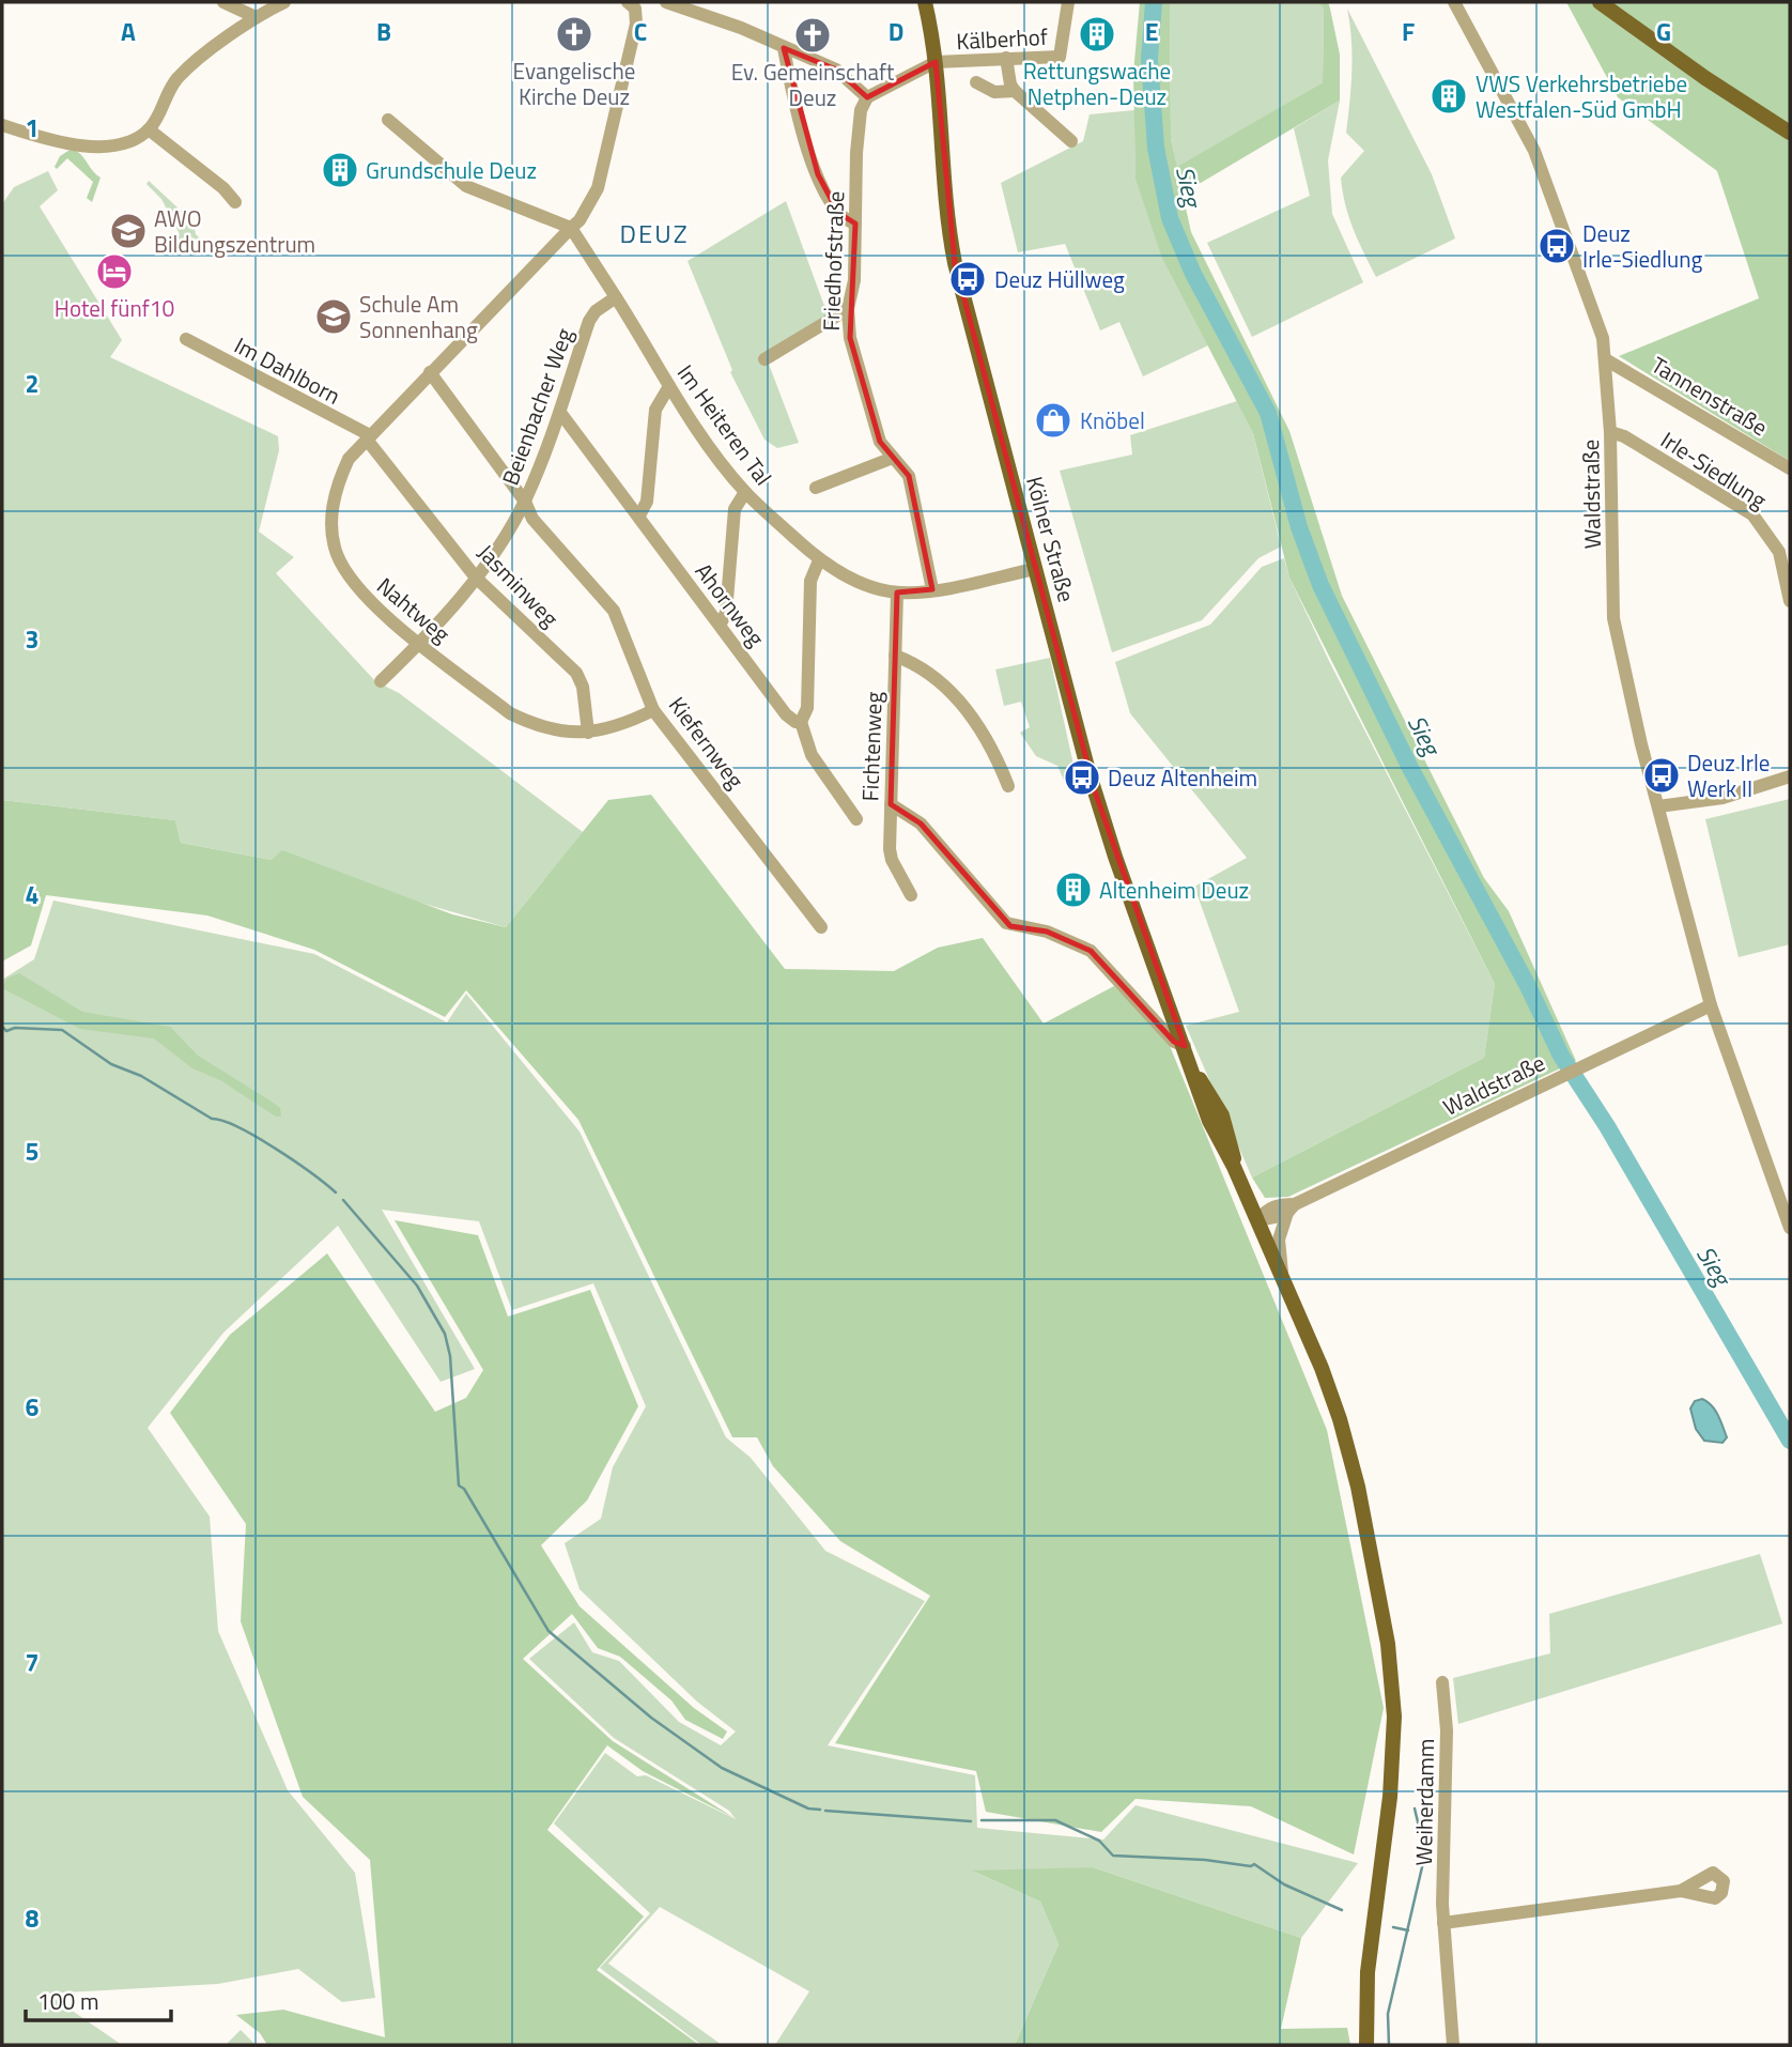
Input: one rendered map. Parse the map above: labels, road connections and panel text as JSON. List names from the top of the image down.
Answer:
{
  "streets": {
    "main road": ["Kölner Straße"],
    "street": [
      "Kälberhof",
      "Friedhofstraße",
      "Im Dahlborn",
      "Tannenstraße",
      "Beienbacher Weg",
      "Im Heiteren Tal",
      "Irle-Siedlung",
      "Waldstraße",
      "Jasminweg",
      "Ahornweg",
      "Nahtweg",
      "Kiefernweg",
      "Fichtenweg",
      "Weiherdamm"
    ]
  },
  "crossings": [
    ["Kälberhof", "Kölner Straße"],
    ["Friedhofstraße", "Im Heiteren Tal"],
    ["Im Dahlborn", "Jasminweg"],
    ["Im Dahlborn", "Nahtweg"],
    ["Tannenstraße", "Waldstraße"],
    ["Beienbacher Weg", "Im Heiteren Tal"],
    ["Beienbacher Weg", "Jasminweg"],
    ["Beienbacher Weg", "Ahornweg"],
    ["Beienbacher Weg", "Nahtweg"],
    ["Beienbacher Weg", "Kiefernweg"],
    ["Im Heiteren Tal", "Kölner Straße"],
    ["Im Heiteren Tal", "Fichtenweg"],
    ["Irle-Siedlung", "Waldstraße"],
    ["Waldstraße", "Kölner Straße"],
    ["Jasminweg", "Nahtweg"],
    ["Nahtweg", "Kiefernweg"]
  ],
  "districts": ["DEUZ"],
  "water": ["Sieg"],
  "places": {
    "church": ["Evangelische Kirche Deuz", "Ev. Gemeinschaft Deuz"],
    "building": [
      "Rettungswache Netphen-Deuz",
      "VWS Verkehrsbetriebe Westfalen-Süd GmbH",
      "Grundschule Deuz",
      "Altenheim Deuz"
    ],
    "school or university": ["AWO Bildungszentrum", "Schule Am Sonnenhang"],
    "bus stop": [
      "Deuz Irle-Siedlung",
      "Deuz Hüllweg",
      "Deuz Irle Werk II",
      "Deuz Altenheim"
    ],
    "hotel": ["Hotel fünf10"],
    "shop": ["Knöbel"]
  },
  "scale_bar": "100 m",
  "grid": {
    "columns": [
      "A",
      "B",
      "C",
      "D",
      "E",
      "F",
      "G"
    ],
    "rows": [
      "1",
      "2",
      "3",
      "4",
      "5",
      "6",
      "7",
      "8"
    ]
  }
}
